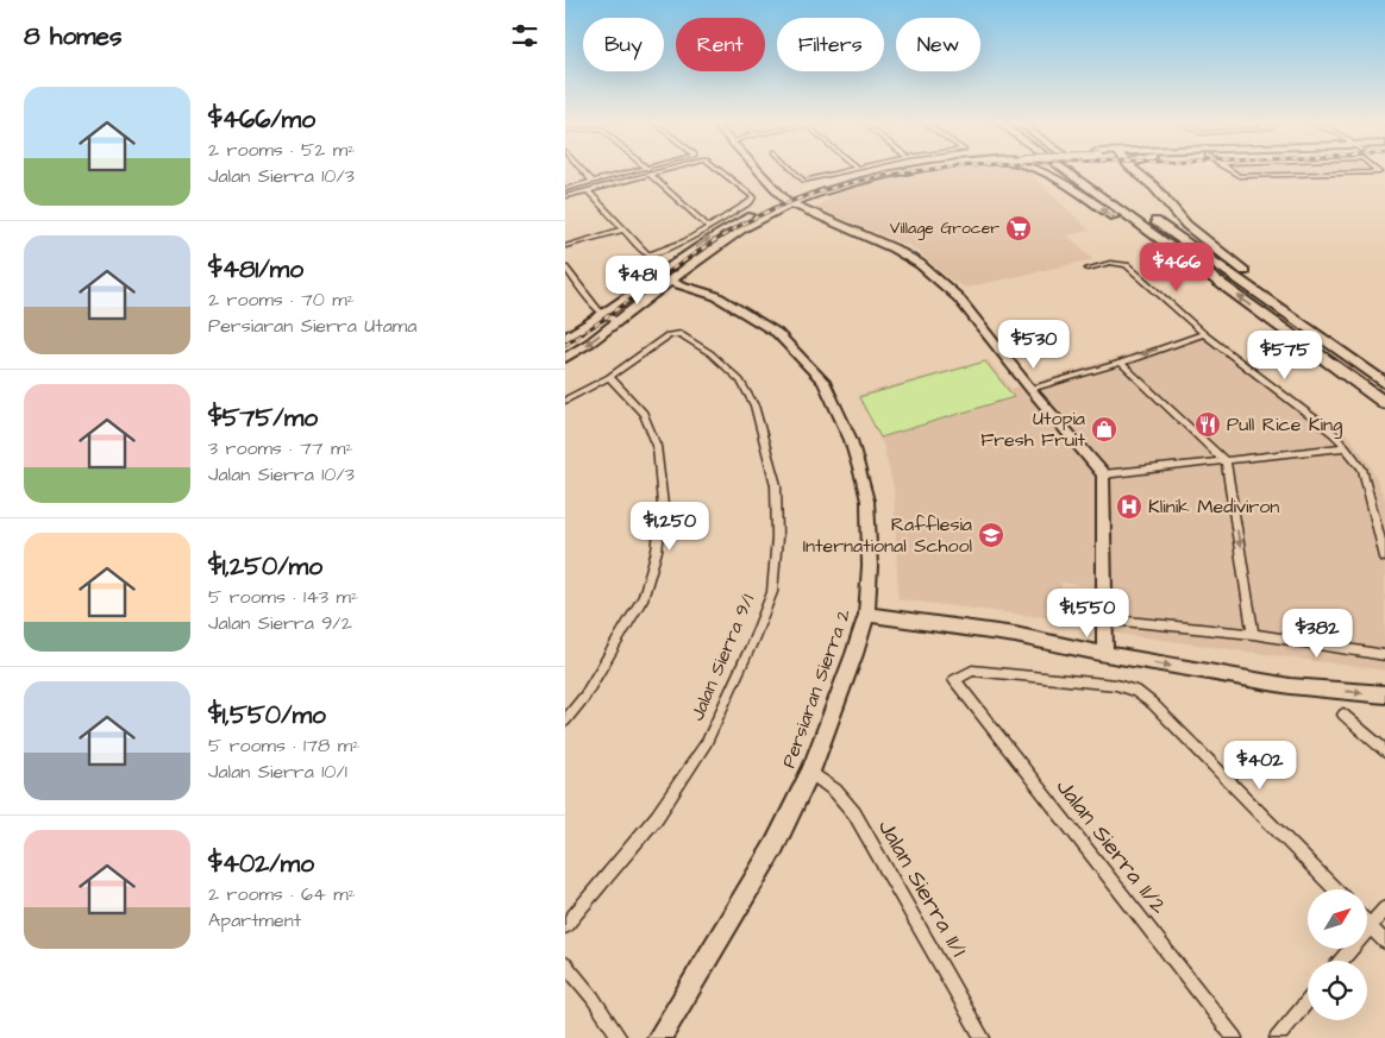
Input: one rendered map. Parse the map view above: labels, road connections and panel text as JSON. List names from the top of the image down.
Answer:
{
  "streets": {
    "main road": ["Persiaran Sierra 2"],
    "street": ["Jalan Sierra 9/1", "Jalan Sierra 11/2", "Jalan Sierra 11/1"]
  },
  "crossings": [
    ["Persiaran Sierra 2", "Jalan Sierra 11/1"]
  ],
  "places": {
    "supermarket": ["Village Grocer"],
    "restaurant": ["Pull Rice King"],
    "shop": ["Utopia Fresh Fruit"],
    "hospital": ["Klinik Mediviron"],
    "school or university": ["Rafflesia International School"]
  },
  "north": "top right",
  "page": {
    "heading": "8 homes",
    "chip": [
      "Buy",
      "Rent",
      "Filters",
      "New"
    ],
    "list": [
      {
        "name": "$466/mo",
        "note": "2 rooms · 52 m² · Jalan Sierra 10/3"
      },
      {
        "name": "$481/mo",
        "note": "2 rooms · 70 m² · Persiaran Sierra Utama"
      },
      {
        "name": "$575/mo",
        "note": "3 rooms · 77 m² · Jalan Sierra 10/3"
      },
      {
        "name": "$1,250/mo",
        "note": "5 rooms · 143 m² · Jalan Sierra 9/2"
      },
      {
        "name": "$1,550/mo",
        "note": "5 rooms · 178 m² · Jalan Sierra 10/1"
      },
      {
        "name": "$402/mo",
        "note": "2 rooms · 64 m² · Apartment"
      }
    ],
    "price": [
      "$466",
      "$481",
      "$530",
      "$575",
      "$1,250",
      "$1,550",
      "$382",
      "$402"
    ]
  }
}
